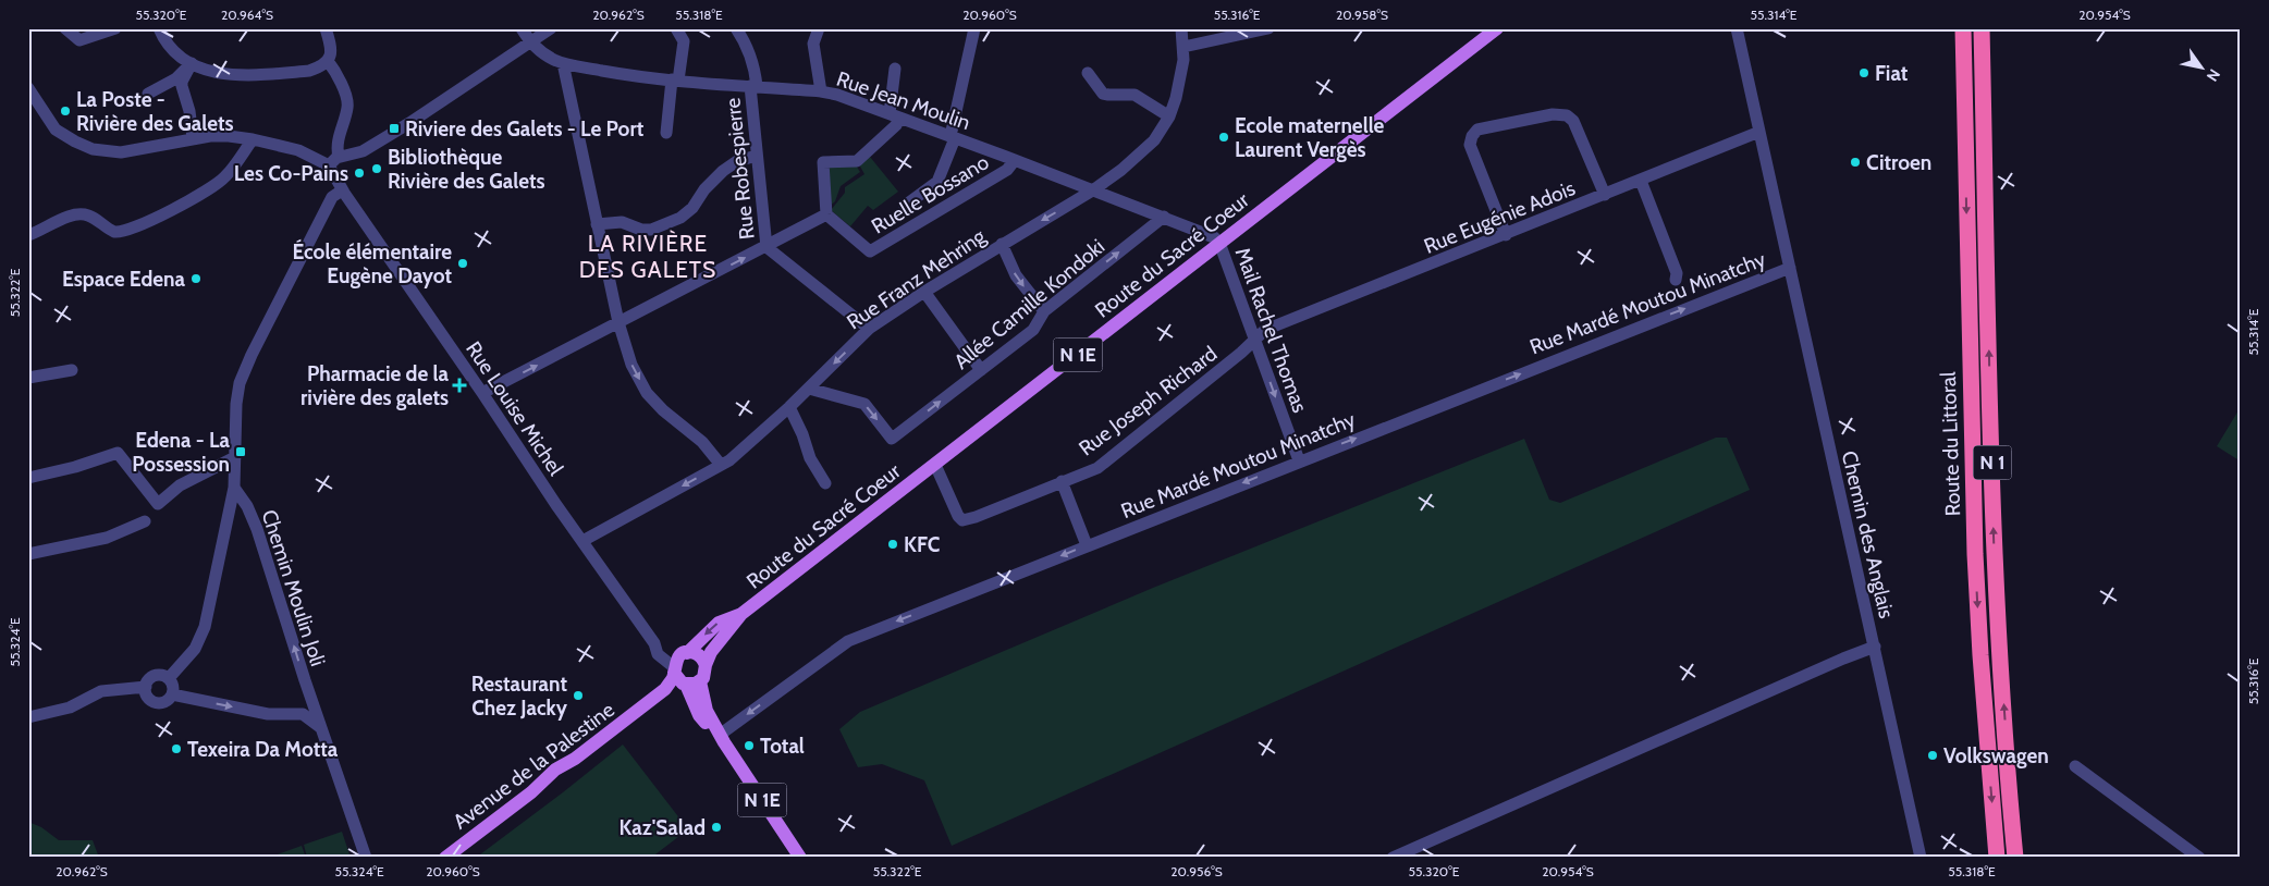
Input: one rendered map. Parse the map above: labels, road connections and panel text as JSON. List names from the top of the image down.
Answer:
{
  "streets": {
    "highway": ["Route du Littoral", "N 1"],
    "main road": ["Route du Sacré Coeur", "N 1E", "Avenue de la Palestine"],
    "street": [
      "Rue Jean Moulin",
      "Rue Robespierre",
      "Ruelle Bossano",
      "Rue Eugénie Adois",
      "Rue Franz Mehring",
      "Rue Mardé Moutou Minatchy",
      "Allée Camille Kondoki",
      "Mail Rachel Thomas",
      "Rue Joseph Richard",
      "Rue Louise Michel",
      "Chemin des Anglais",
      "Chemin Moulin Joli"
    ]
  },
  "crossings": [
    ["Rue Jean Moulin", "Rue Robespierre"],
    ["Rue Jean Moulin", "Ruelle Bossano"],
    ["Rue Jean Moulin", "Route du Sacré Coeur"],
    ["Rue Jean Moulin", "Rue Franz Mehring"],
    ["Rue Jean Moulin", "Allée Camille Kondoki"],
    ["Rue Jean Moulin", "Mail Rachel Thomas"],
    ["Rue Robespierre", "Rue Franz Mehring"],
    ["Rue Eugénie Adois", "Mail Rachel Thomas"],
    ["Rue Eugénie Adois", "Rue Joseph Richard"],
    ["Rue Eugénie Adois", "Chemin des Anglais"],
    ["Route du Sacré Coeur", "Mail Rachel Thomas"],
    ["Route du Sacré Coeur", "N 1E"],
    ["Route du Sacré Coeur", "Rue Joseph Richard"],
    ["Route du Sacré Coeur", "Rue Louise Michel"],
    ["Rue Franz Mehring", "Allée Camille Kondoki"],
    ["Rue Franz Mehring", "Rue Louise Michel"],
    ["Rue Mardé Moutou Minatchy", "Mail Rachel Thomas"],
    ["Rue Mardé Moutou Minatchy", "N 1E"],
    ["Rue Mardé Moutou Minatchy", "Chemin des Anglais"],
    ["Mail Rachel Thomas", "Rue Joseph Richard"],
    ["N 1E", "Rue Louise Michel"]
  ],
  "one_way": [
    "Rue Franz Mehring",
    "Allée Camille Kondoki",
    "Mail Rachel Thomas",
    "Chemin Moulin Joli"
  ],
  "districts": ["LA RIVIÈRE DES GALETS"],
  "places": {
    "other": [
      "Fiat",
      "La Poste - Rivière des Galets",
      "Ecole maternelle Laurent Vergès",
      "Citroen",
      "Bibliothèque Rivière des Galets",
      "Les Co-Pains",
      "École élémentaire Eugène Dayot",
      "Espace Edena",
      "KFC",
      "Restaurant Chez Jacky",
      "Total",
      "Texeira Da Motta",
      "Volkswagen",
      "Kaz'Salad"
    ],
    "transit": ["Riviere des Galets - Le Port", "Edena - La Possession"],
    "health": ["Pharmacie de la rivière des galets"]
  },
  "north": "bottom right",
  "coordinates": [
    "55.320°E",
    "20.964°S",
    "20.962°S",
    "55.318°E",
    "20.960°S",
    "55.316°E",
    "20.958°S",
    "55.314°E",
    "20.954°S",
    "55.322°E",
    "55.324°E",
    "20.956°S"
  ]
}
